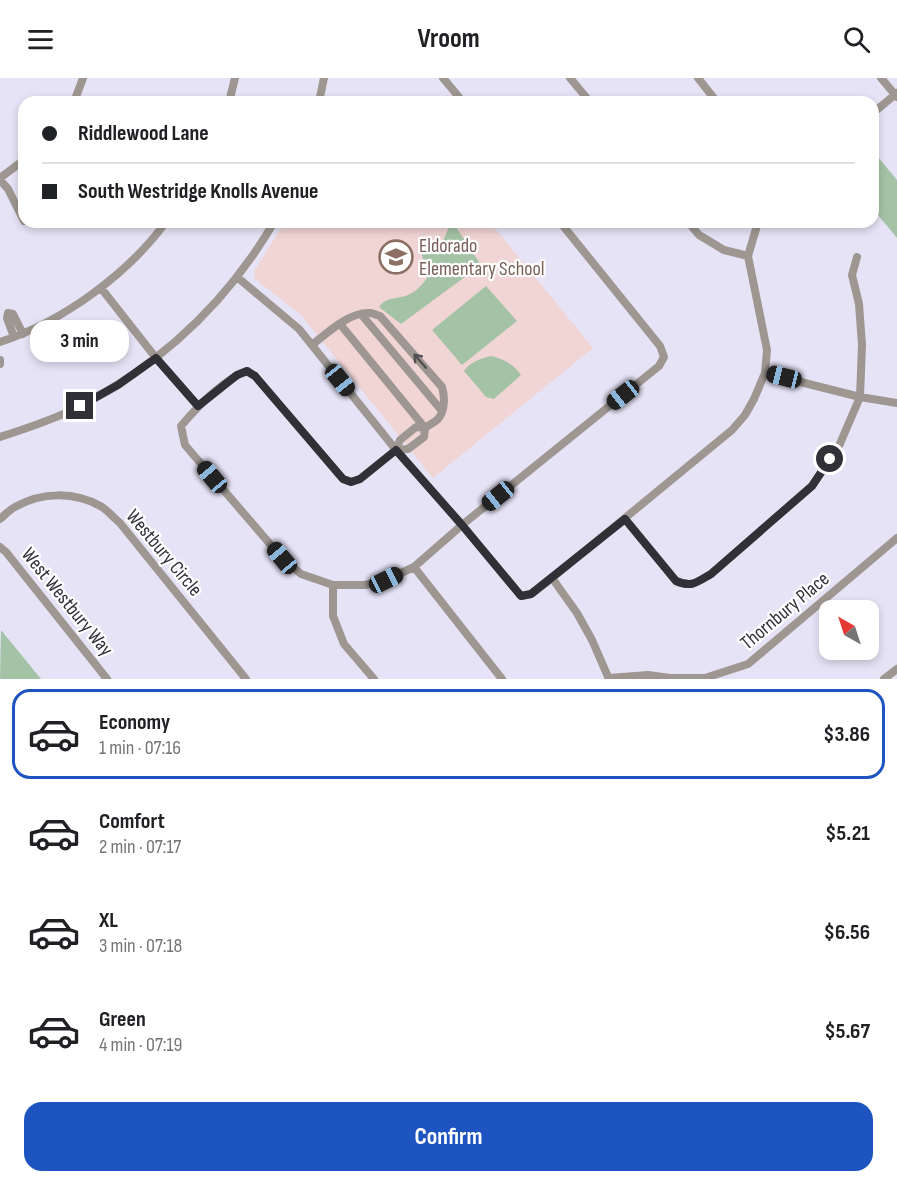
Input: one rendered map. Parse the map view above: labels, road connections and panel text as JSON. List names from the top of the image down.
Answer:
{
  "streets": {
    "street": ["Westbury Circle", "West Westbury Way", "Thornbury Place"]
  },
  "places": {
    "school or university": ["Eldorado Elementary School"]
  },
  "north": "top left",
  "page": {
    "header": "Vroom",
    "banner": ["Riddlewood Lane", "South Westridge Knolls Avenue"],
    "bubble": "3 min",
    "list": [
      {
        "name": "Economy",
        "note": "1 min · 07:16",
        "value": "$3.86"
      },
      {
        "name": "Comfort",
        "note": "2 min · 07:17",
        "value": "$5.21"
      },
      {
        "name": "XL",
        "note": "3 min · 07:18",
        "value": "$6.56"
      },
      {
        "name": "Green",
        "note": "4 min · 07:19",
        "value": "$5.67"
      }
    ],
    "buttons": "Confirm"
  }
}
